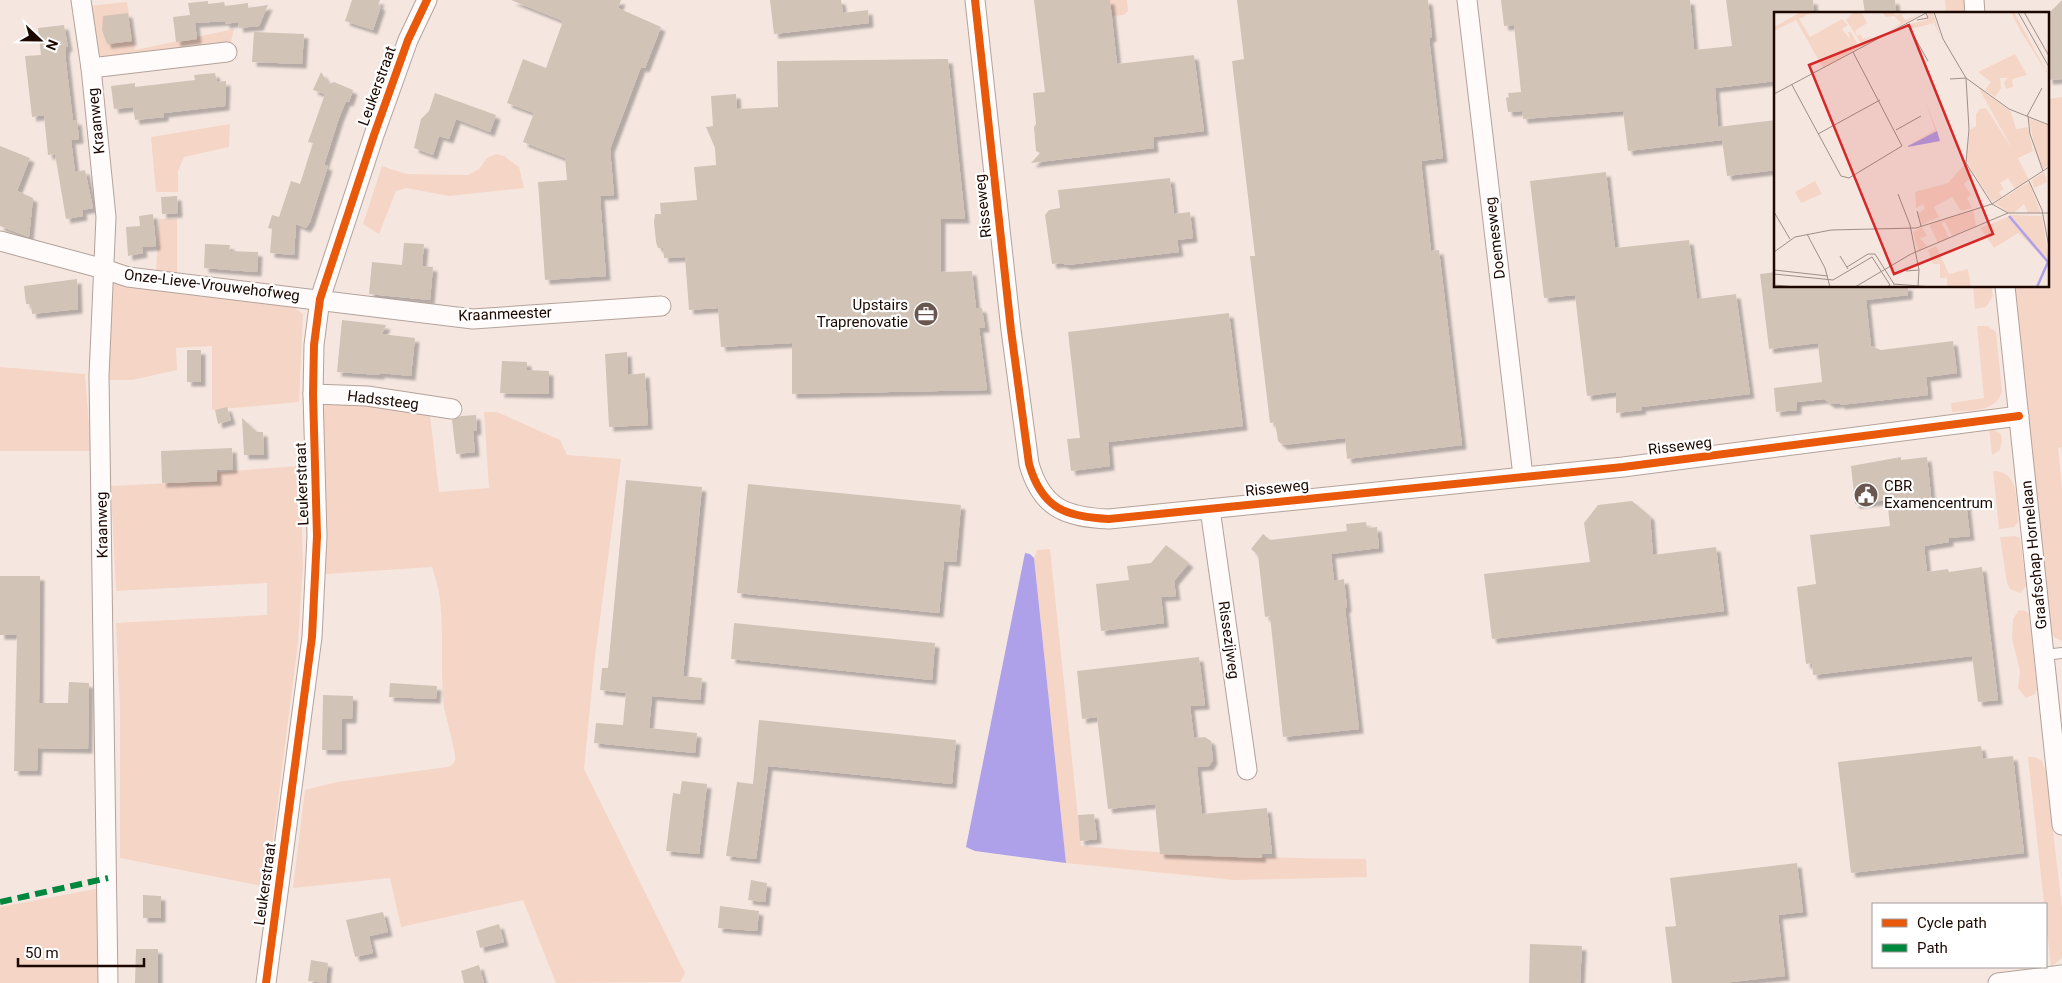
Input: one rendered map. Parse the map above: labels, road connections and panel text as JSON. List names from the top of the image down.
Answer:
{
  "streets": {
    "street": [
      "Leukerstraat",
      "Kraanweg",
      "Risseweg",
      "Doemesweg",
      "Onze-Lieve-Vrouwehofweg",
      "Kraanmeester",
      "Hadssteeg",
      "Graafschap Hornelaan",
      "Rissezijweg"
    ]
  },
  "crossings": [
    ["Leukerstraat", "Onze-Lieve-Vrouwehofweg"],
    ["Leukerstraat", "Kraanmeester"],
    ["Leukerstraat", "Hadssteeg"],
    ["Kraanweg", "Onze-Lieve-Vrouwehofweg"],
    ["Risseweg", "Doemesweg"],
    ["Risseweg", "Graafschap Hornelaan"],
    ["Risseweg", "Rissezijweg"],
    ["Onze-Lieve-Vrouwehofweg", "Kraanmeester"]
  ],
  "places": {
    "office": ["Upstairs Traprenovatie"],
    "public building": ["CBR Examencentrum"]
  },
  "legend": ["Cycle path", "Path"],
  "scale_bar": "50 m",
  "north": "right"
}
